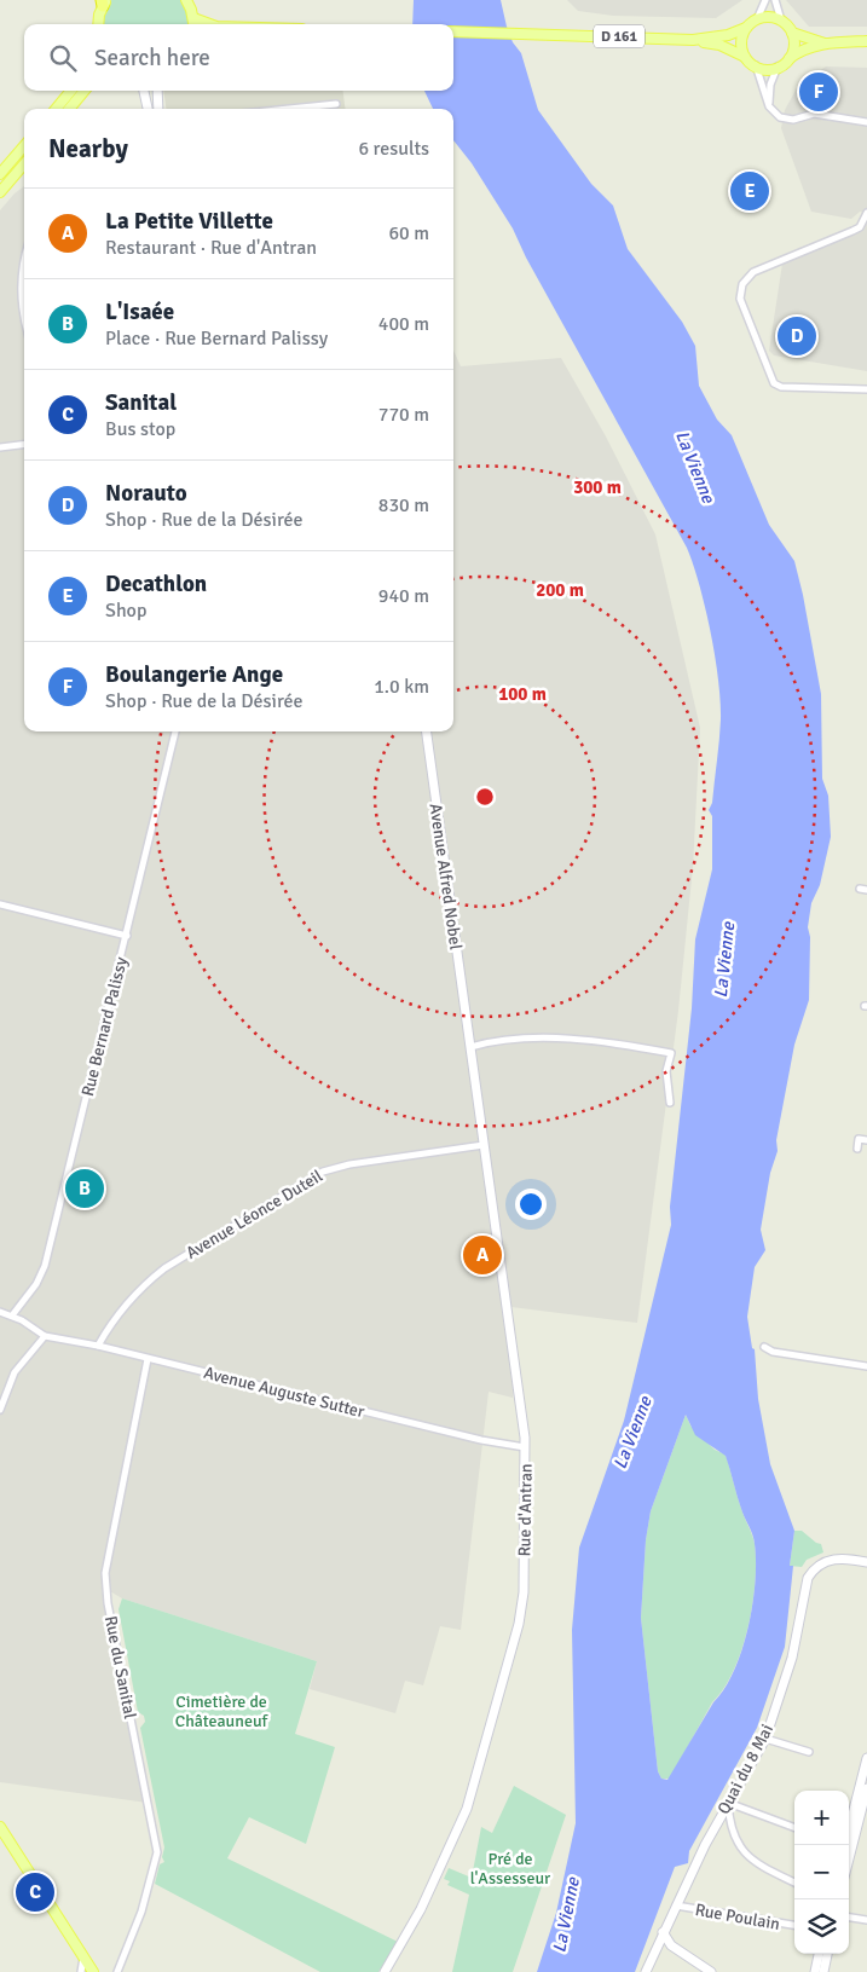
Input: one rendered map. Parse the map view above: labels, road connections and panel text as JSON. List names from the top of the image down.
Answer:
{
  "streets": {
    "main road": ["D 161"],
    "street": [
      "Avenue Alfred Nobel",
      "Rue Bernard Palissy",
      "Avenue Léonce Duteil",
      "Avenue Auguste Sutter",
      "Rue d'Antran",
      "Rue du Sanital",
      "Quai du 8 Mai",
      "Rue Poulain"
    ]
  },
  "crossings": [
    ["Avenue Alfred Nobel", "Rue d'Antran"],
    ["Avenue Léonce Duteil", "Avenue Auguste Sutter"],
    ["Avenue Léonce Duteil", "Rue d'Antran"],
    ["Avenue Auguste Sutter", "Rue d'Antran"],
    ["Avenue Auguste Sutter", "Rue du Sanital"],
    ["Quai du 8 Mai", "Rue Poulain"]
  ],
  "water": ["La Vienne"],
  "parks": ["Cimetière de Châteauneuf", "Pré de l'Assesseur"],
  "page": {
    "search": "Search here",
    "pins": [
      "F",
      "E",
      "D",
      "B",
      "A",
      "C"
    ],
    "heading": ["Nearby", "6 results"],
    "list": [
      {
        "mark": "A",
        "name": "La Petite Villette",
        "note": "Restaurant · Rue d'Antran",
        "value": "60 m"
      },
      {
        "mark": "B",
        "name": "L'Isaée",
        "note": "Place · Rue Bernard Palissy",
        "value": "400 m"
      },
      {
        "mark": "C",
        "name": "Sanital",
        "note": "Bus stop",
        "value": "770 m"
      },
      {
        "mark": "D",
        "name": "Norauto",
        "note": "Shop · Rue de la Désirée",
        "value": "830 m"
      },
      {
        "mark": "E",
        "name": "Decathlon",
        "note": "Shop",
        "value": "940 m"
      },
      {
        "mark": "F",
        "name": "Boulangerie Ange",
        "note": "Shop · Rue de la Désirée",
        "value": "1.0 km"
      }
    ],
    "map_buttons": ["+", "−"]
  },
  "rings": ["300 m", "200 m", "100 m"]
}
